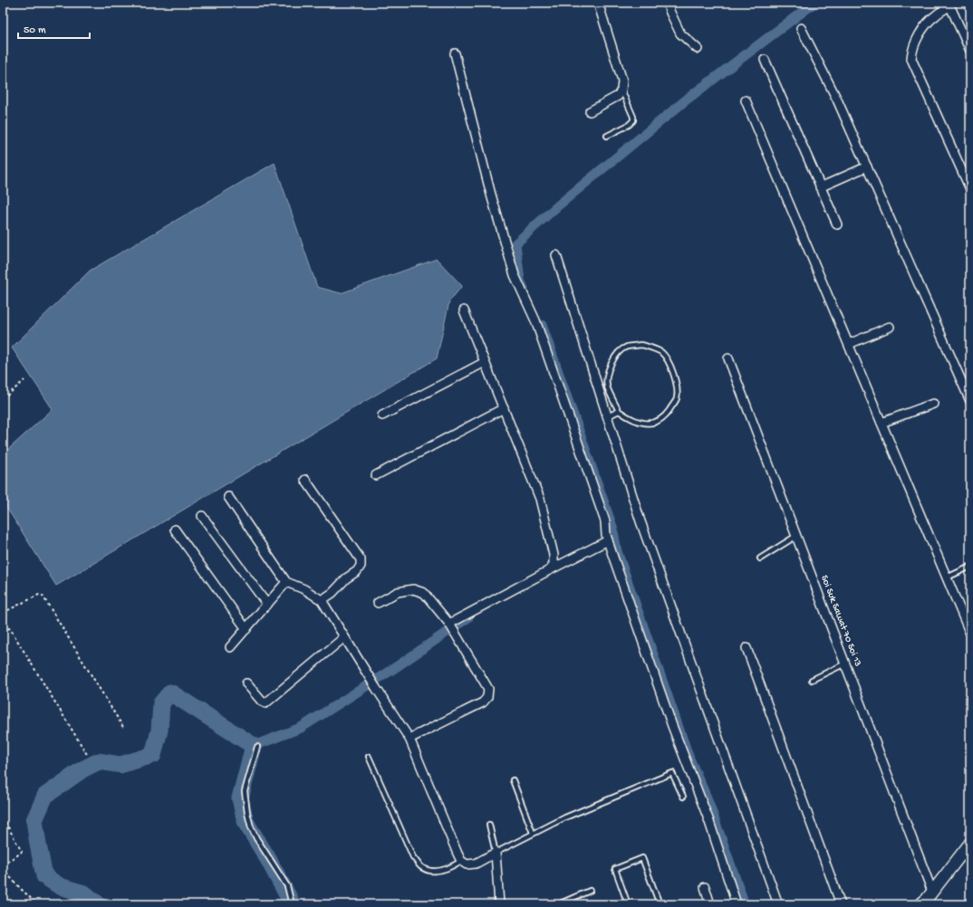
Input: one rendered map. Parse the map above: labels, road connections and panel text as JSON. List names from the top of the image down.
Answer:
{
  "streets": {
    "street": ["Soi Suk Sawat 70 Soi 13"]
  },
  "scale_bar": "50 m"
}
